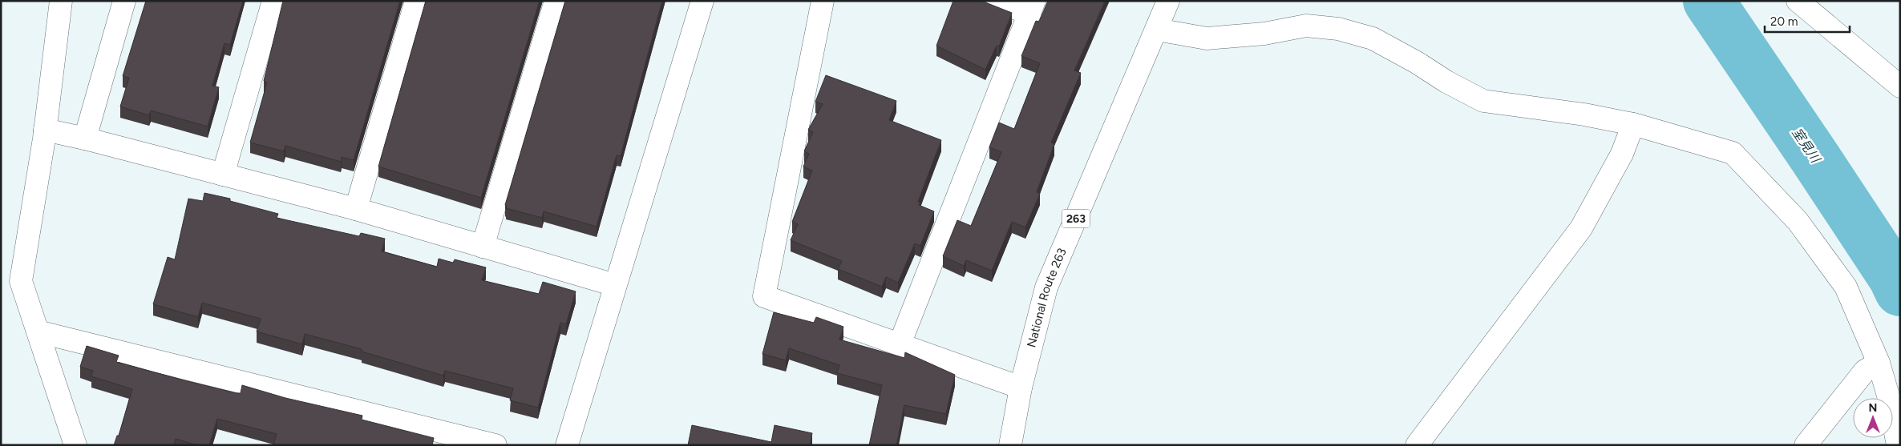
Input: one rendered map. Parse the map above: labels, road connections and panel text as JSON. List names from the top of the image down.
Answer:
{
  "streets": {
    "main road": ["263", "National Route 263"]
  },
  "water": ["室見川"],
  "scale_bar": "20 m",
  "north": "top"
}
